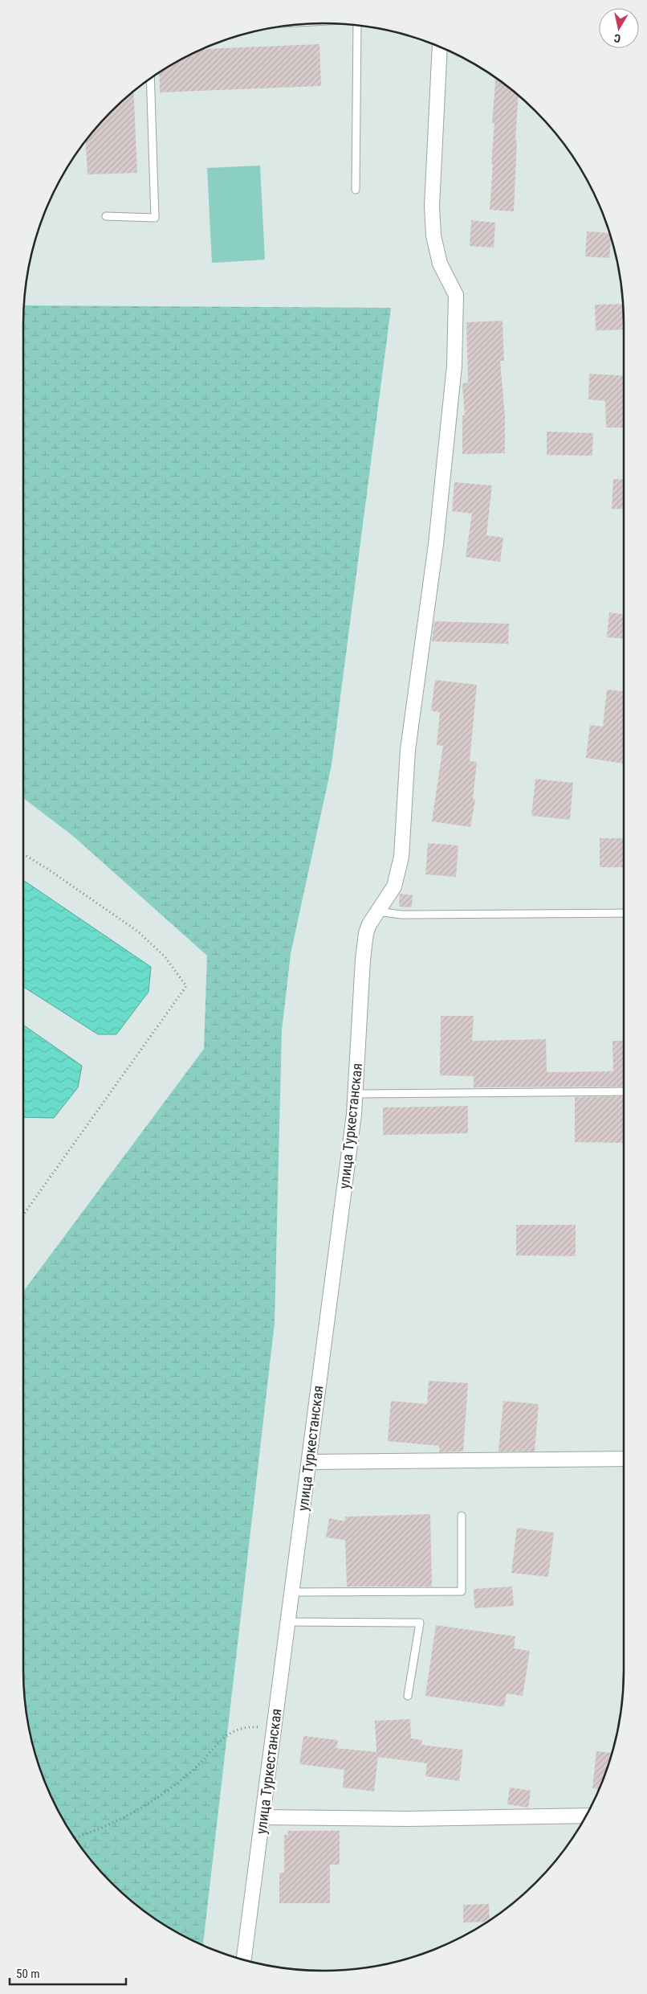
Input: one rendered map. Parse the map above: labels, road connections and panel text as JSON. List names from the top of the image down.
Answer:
{
  "streets": {
    "street": ["улица Туркестанская"]
  },
  "scale_bar": "50 m",
  "north": "bottom"
}
